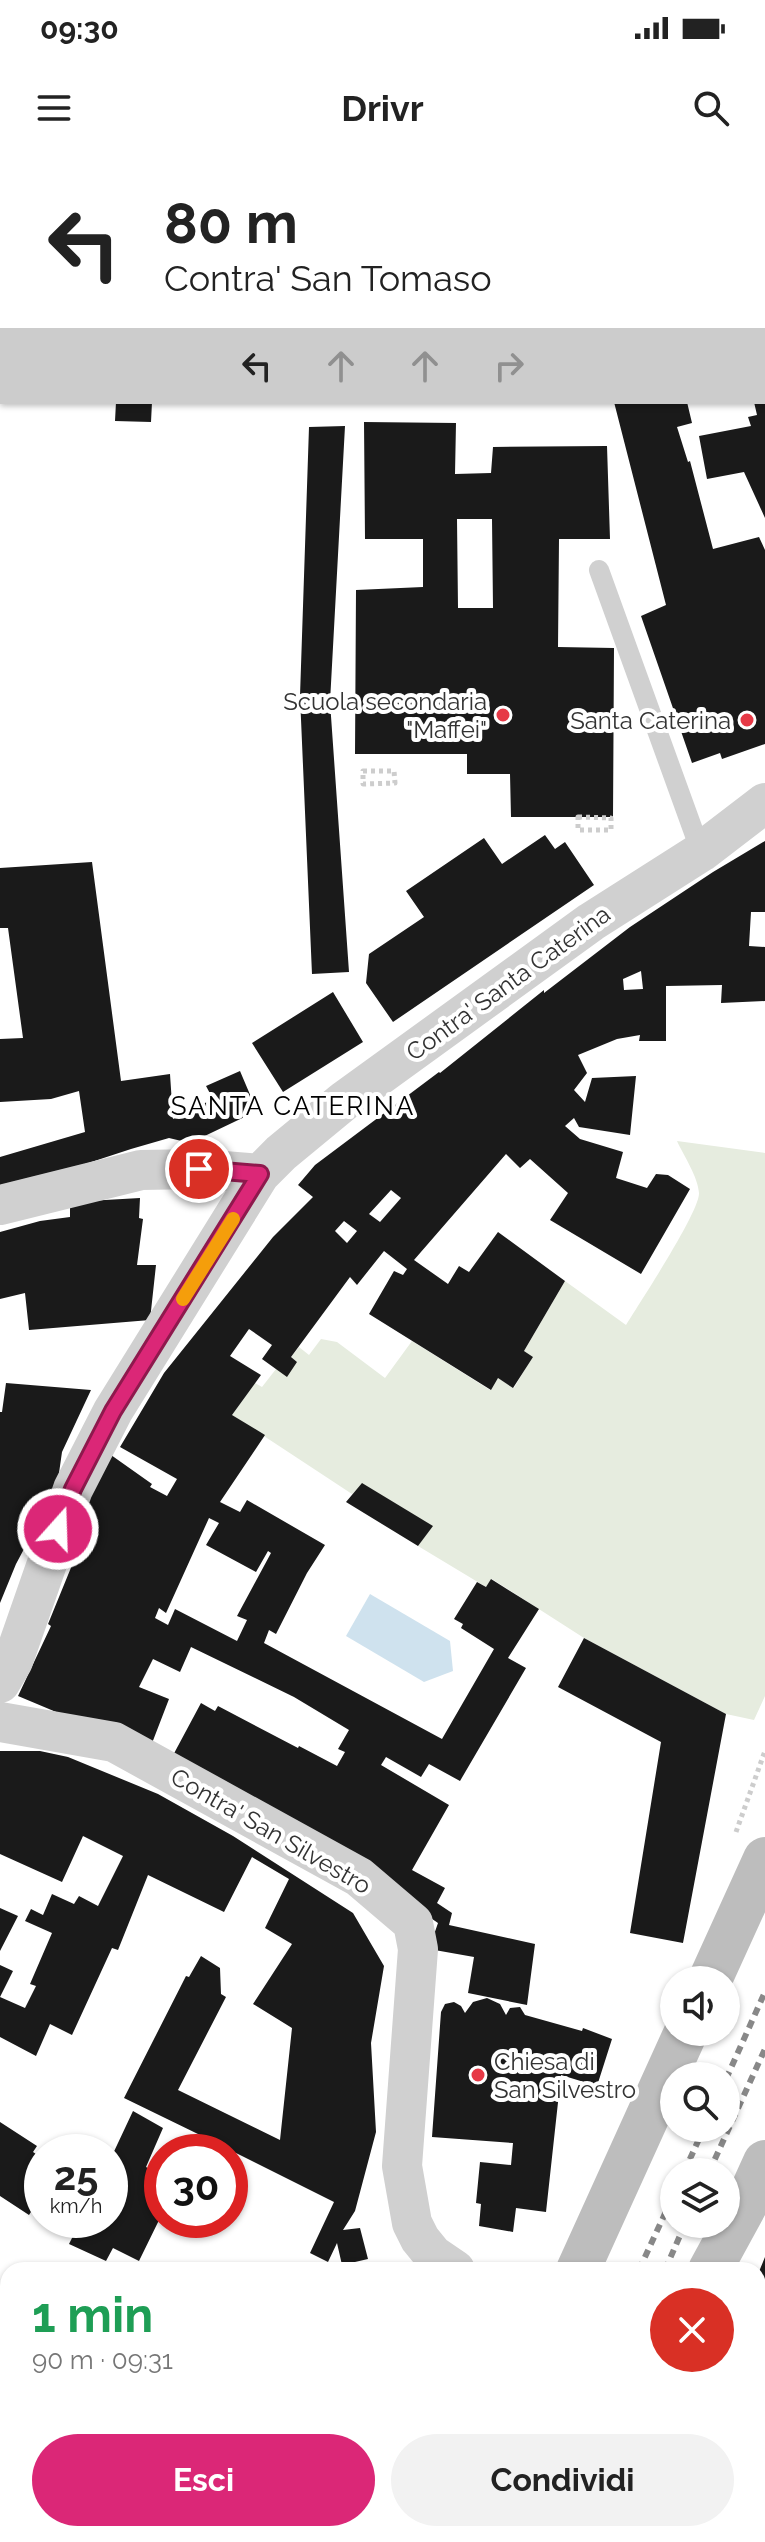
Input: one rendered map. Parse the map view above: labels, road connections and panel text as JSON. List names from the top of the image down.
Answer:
{
  "streets": {
    "street": ["Contra' Santa Caterina", "Contra' San Silvestro"]
  },
  "districts": ["SANTA CATERINA"],
  "places": ["Scuola secondaria \"Maffei\"", "Santa Caterina", "Chiesa di San Silvestro"],
  "page": {
    "status": "09:30",
    "header": "Drivr",
    "turn": ["80 m", "Contra' San Tomaso"],
    "speed": "25 km/h",
    "limit": "30",
    "heading": ["1 min", "90 m · 09:31"],
    "buttons": ["Esci", "Condividi"]
  }
}
